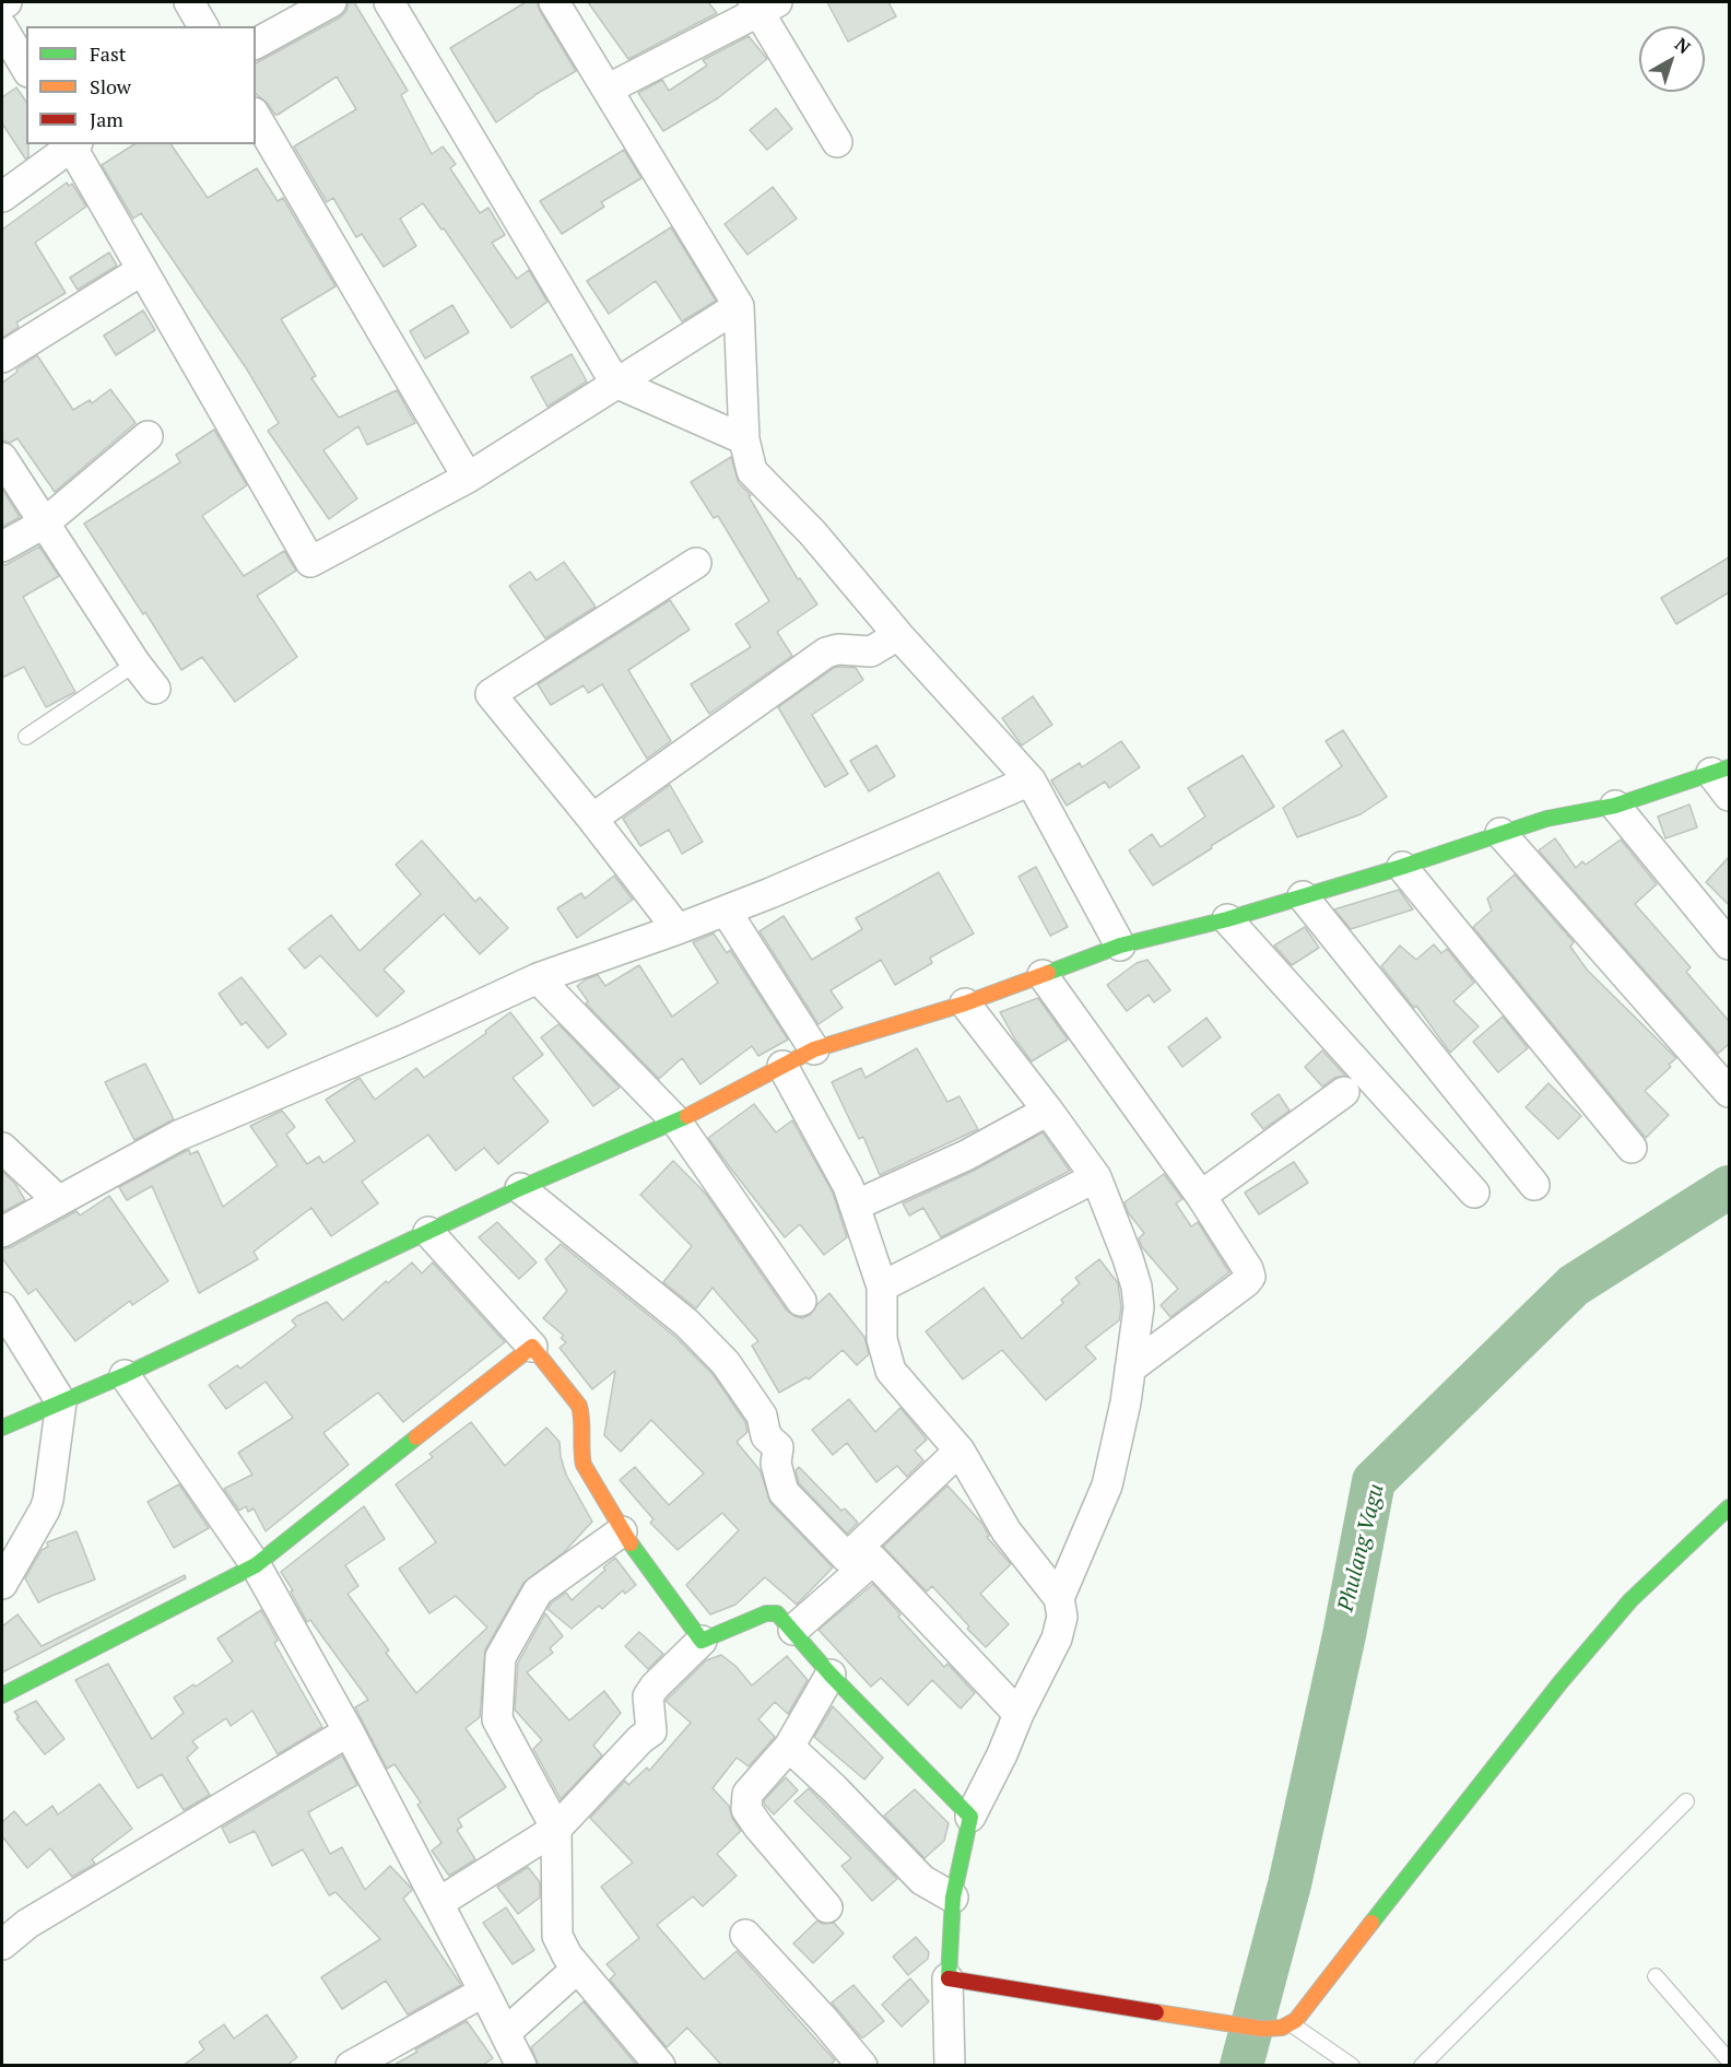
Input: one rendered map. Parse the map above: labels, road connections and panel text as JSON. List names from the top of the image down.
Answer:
{
  "water": ["Phulang Vagu"],
  "legend": ["Fast", "Slow", "Jam"],
  "north": "top right"
}
